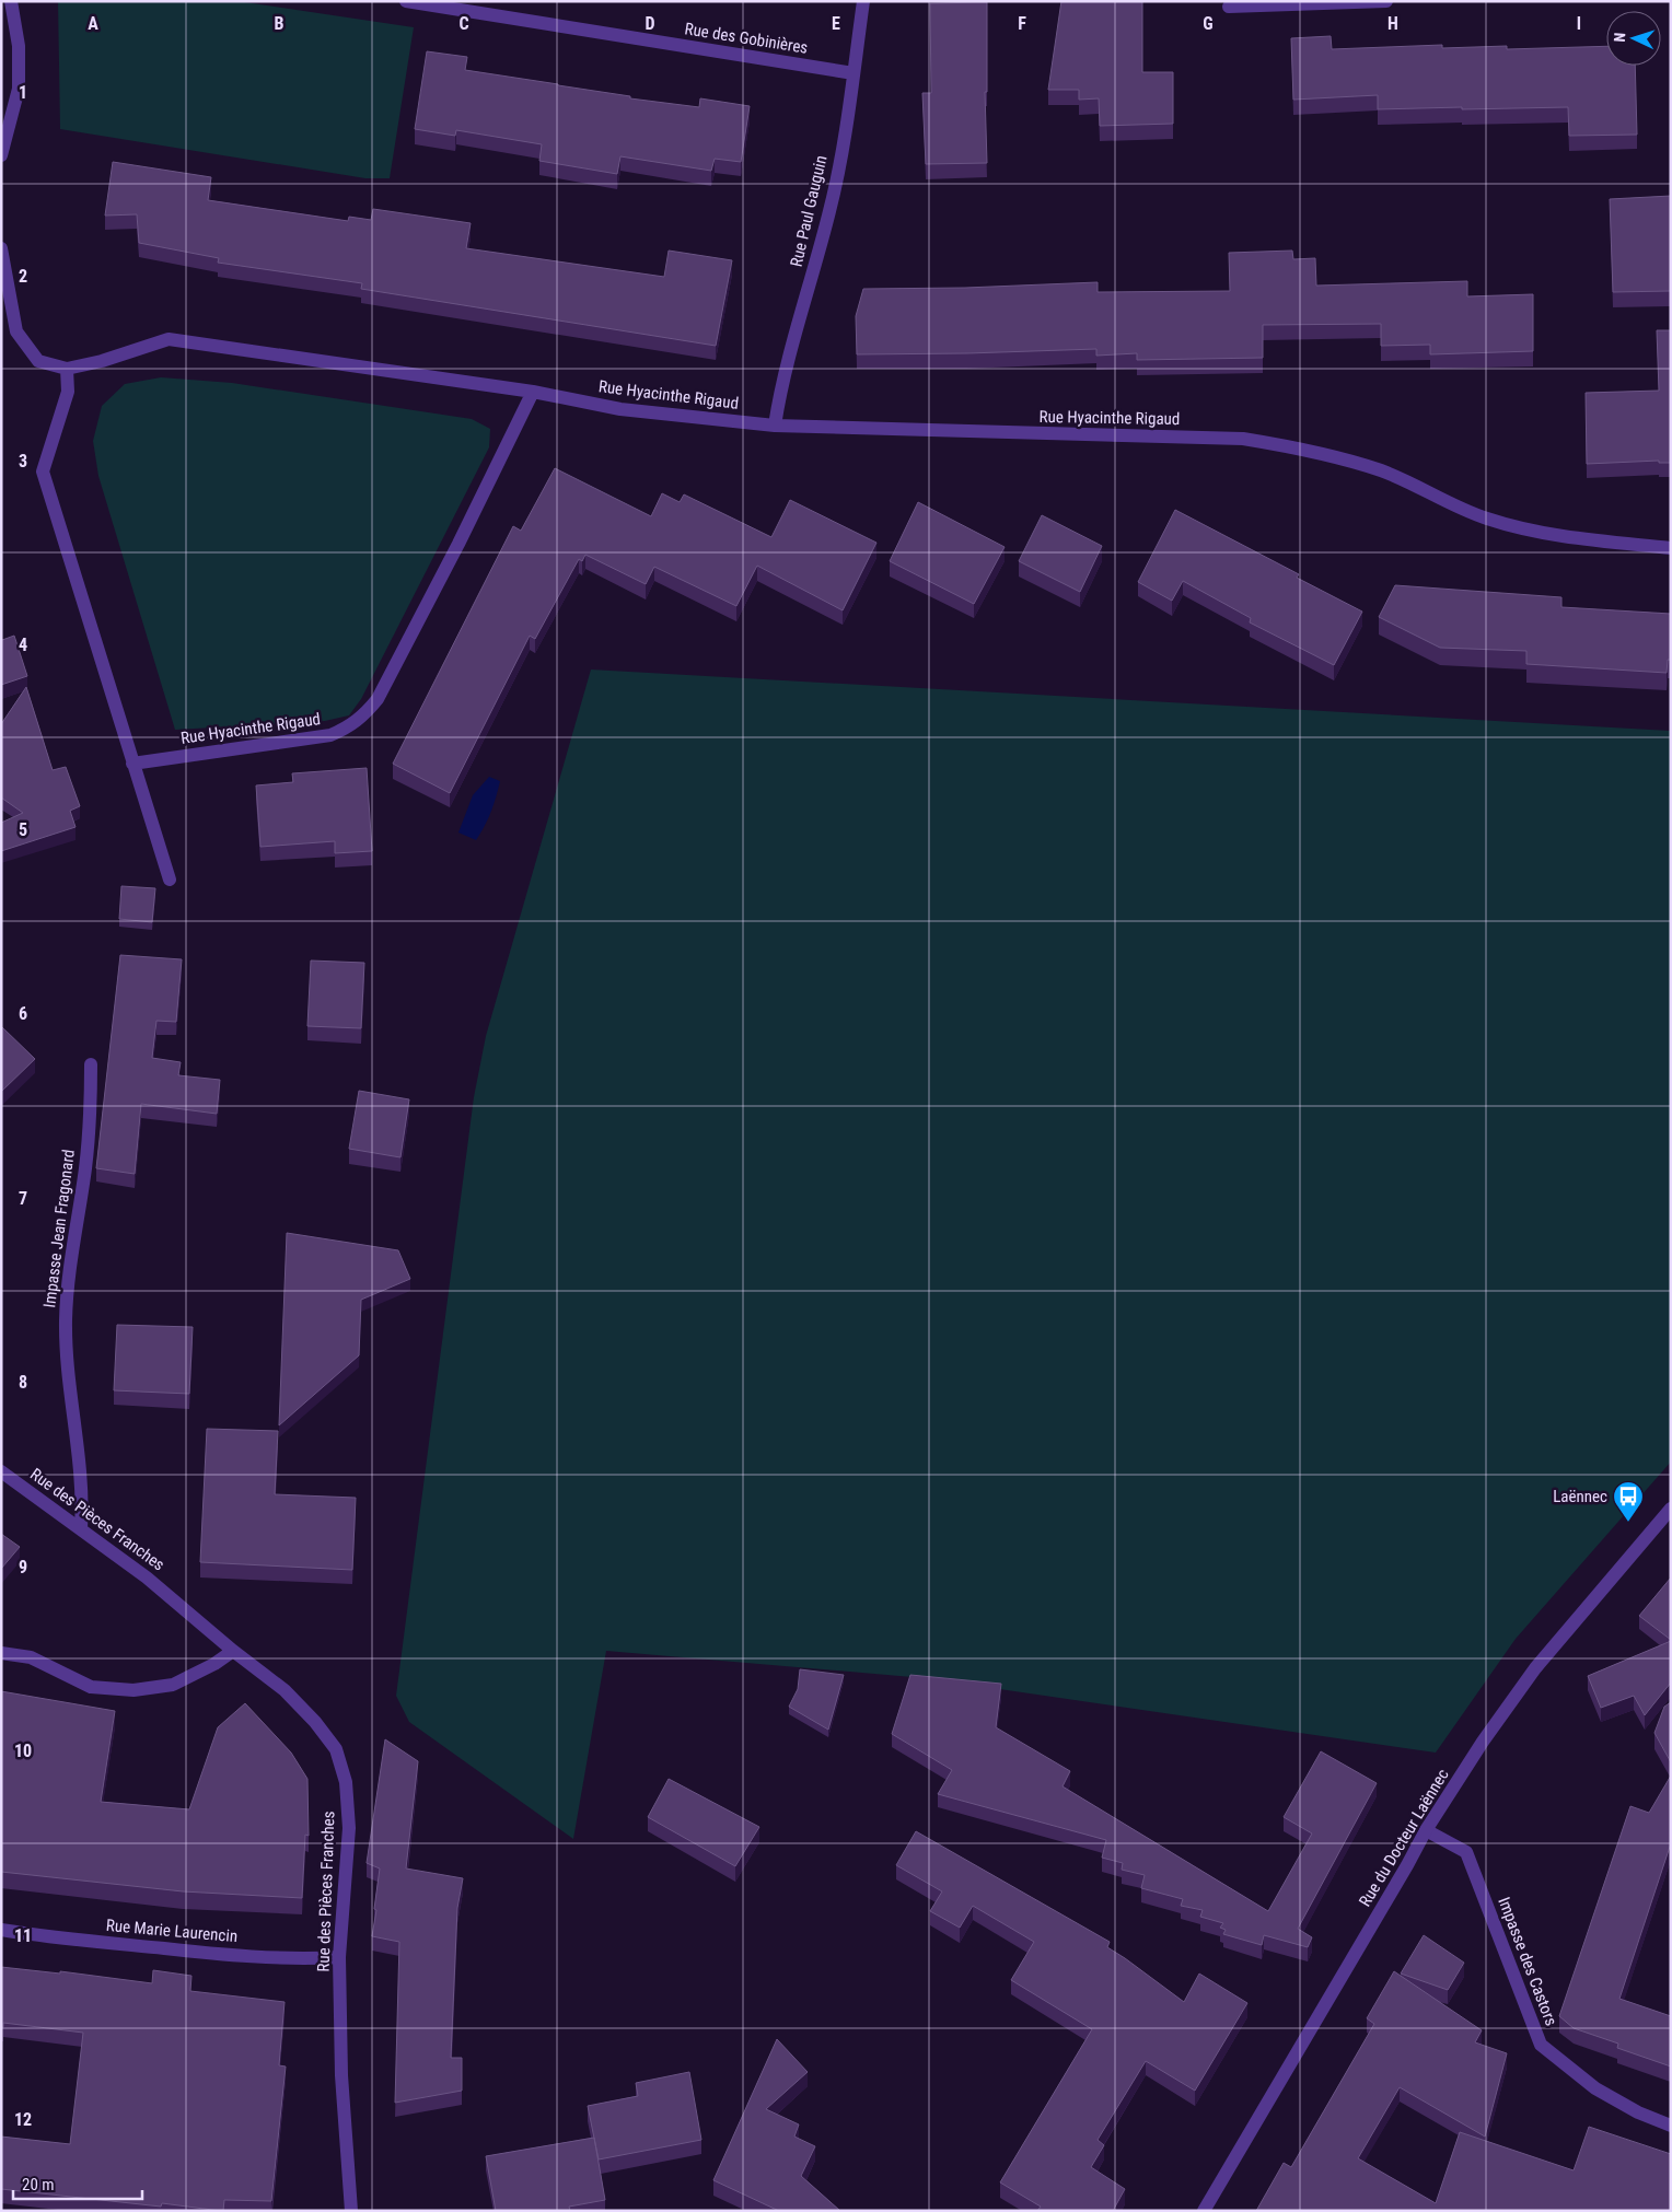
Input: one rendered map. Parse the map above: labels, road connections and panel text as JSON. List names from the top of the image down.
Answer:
{
  "streets": {
    "street": [
      "Rue des Gobinières",
      "Rue Paul Gauguin",
      "Rue Hyacinthe Rigaud",
      "Impasse Jean Fragonard",
      "Rue des Pièces Franches",
      "Rue du Docteur Laënnec",
      "Rue Marie Laurencin",
      "Impasse des Castors"
    ]
  },
  "crossings": [
    ["Rue des Gobinières", "Rue Paul Gauguin"],
    ["Rue Paul Gauguin", "Rue Hyacinthe Rigaud"],
    ["Impasse Jean Fragonard", "Rue des Pièces Franches"],
    ["Rue des Pièces Franches", "Rue Marie Laurencin"],
    ["Rue du Docteur Laënnec", "Impasse des Castors"]
  ],
  "places": {
    "bus stop": ["Laënnec"]
  },
  "scale_bar": "20 m",
  "north": "left",
  "grid": {
    "columns": [
      "A",
      "B",
      "C",
      "D",
      "E",
      "F",
      "G",
      "H",
      "I"
    ],
    "rows": [
      "1",
      "2",
      "3",
      "4",
      "5",
      "6",
      "7",
      "8",
      "9",
      "10",
      "11",
      "12"
    ]
  }
}
